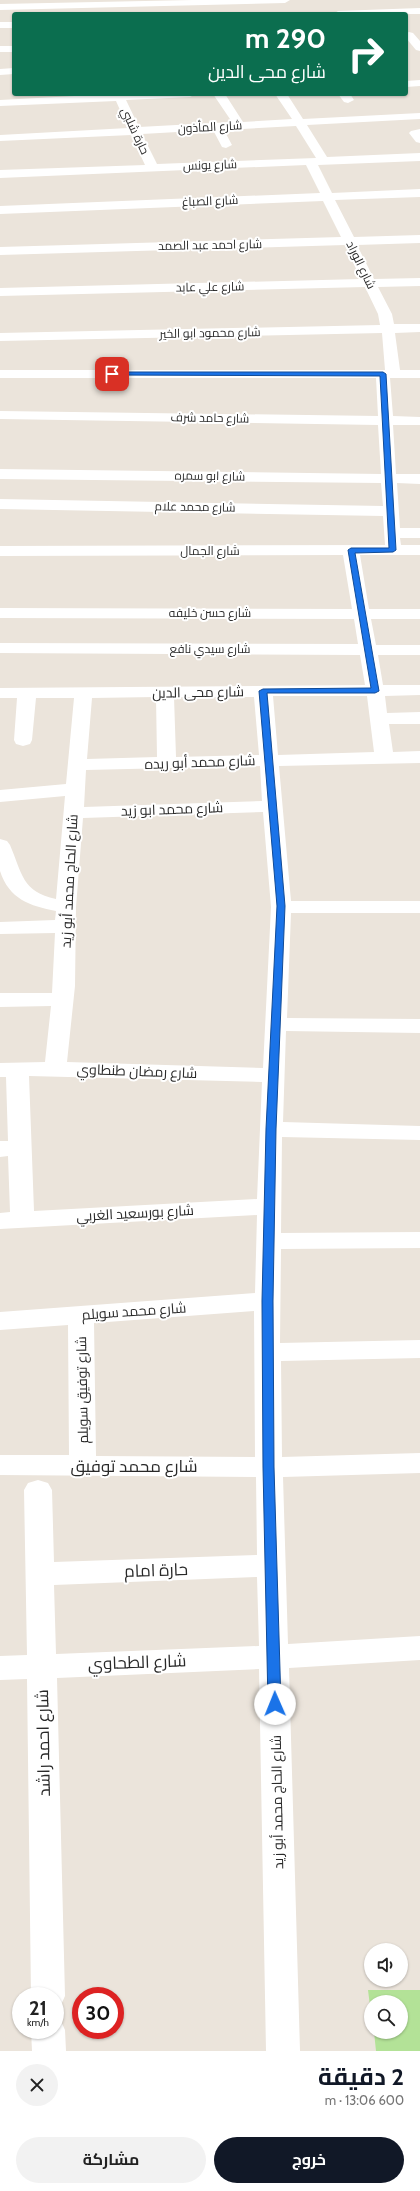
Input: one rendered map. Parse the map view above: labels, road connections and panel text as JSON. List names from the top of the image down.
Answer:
{
  "streets": {
    "street": [
      "شارع المأذون",
      "حارة شلبي",
      "شارع يونس",
      "شارع الصباغ",
      "شارع احمد عبد الصمد",
      "شارع الوراد",
      "شارع علي عابد",
      "شارع محمود ابو الخير",
      "شارع حامد شرف",
      "شارع ابو سمره",
      "شارع محمد علام",
      "شارع الجمال",
      "شارع حسن خليفه",
      "شارع سيدي نافع",
      "شارع محى الدين",
      "شارع محمد أبو ريده",
      "شارع محمد ابو زيد",
      "شارع الحاج محمد أبو زيد",
      "شارع رمضان طنطاوي",
      "شارع بورسعيد الغربي",
      "شارع محمد سويلم",
      "شارع توفيق سويلم",
      "شارع محمد توفيق",
      "حارة امام",
      "شارع الطحاوي",
      "شارع احمد راشد"
    ]
  },
  "crossings": [
    ["شارع المأذون", "حارة شلبي"],
    ["حارة شلبي", "شارع يونس"],
    ["شارع يونس", "شارع الوراد"],
    ["شارع الصباغ", "شارع الوراد"],
    ["شارع احمد عبد الصمد", "شارع الوراد"],
    ["شارع الوراد", "شارع علي عابد"],
    ["شارع الوراد", "شارع محمود ابو الخير"],
    ["شارع الوراد", "شارع حامد شرف"],
    ["شارع الوراد", "شارع ابو سمره"],
    ["شارع الوراد", "شارع محمد علام"],
    ["شارع الوراد", "شارع الجمال"],
    ["شارع محى الدين", "شارع الحاج محمد أبو زيد"],
    ["شارع محمد أبو ريده", "شارع الحاج محمد أبو زيد"],
    ["شارع محمد ابو زيد", "شارع الحاج محمد أبو زيد"],
    ["شارع الحاج محمد أبو زيد", "شارع رمضان طنطاوي"],
    ["شارع الحاج محمد أبو زيد", "شارع بورسعيد الغربي"],
    ["شارع الحاج محمد أبو زيد", "شارع محمد سويلم"],
    ["شارع الحاج محمد أبو زيد", "شارع محمد توفيق"],
    ["شارع الحاج محمد أبو زيد", "حارة امام"],
    ["شارع الحاج محمد أبو زيد", "شارع الطحاوي"],
    ["شارع محمد سويلم", "شارع توفيق سويلم"],
    ["شارع توفيق سويلم", "شارع محمد توفيق"],
    ["حارة امام", "شارع احمد راشد"],
    ["شارع الطحاوي", "شارع احمد راشد"]
  ],
  "page": {
    "turn": ["290 m", "شارع محى الدين"],
    "speed": "21 km/h",
    "limit": "30",
    "heading": ["2 دقيقة", "600 m · 13:06"],
    "buttons": ["خروج", "مشاركة"]
  }
}
